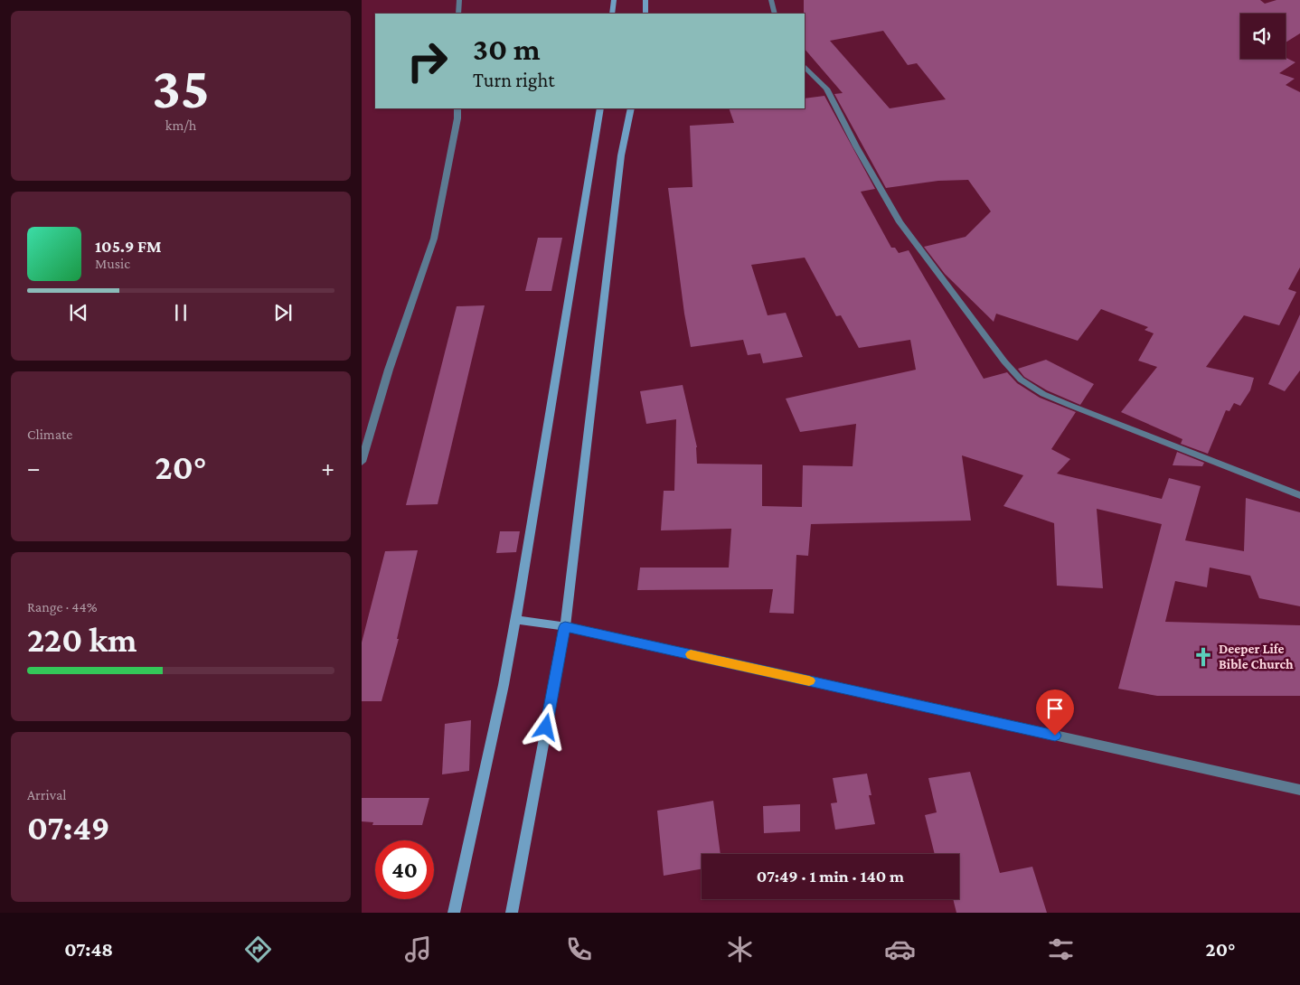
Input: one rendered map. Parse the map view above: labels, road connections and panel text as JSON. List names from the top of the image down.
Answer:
{
  "places": {
    "church": ["Deeper Life Bible Church"]
  },
  "page": {
    "tile": [
      ["35", "km/h"],
      "Climate",
      ["Range · 44%", "220 km"],
      ["Arrival", "07:49"]
    ],
    "turn": ["30 m", "Turn right"],
    "song": ["105.9 FM", "Music"],
    "heat": ["−", "20°", "+"],
    "limit": "40",
    "trip": "07:49 · 1 min · 140 m",
    "tabs": ["07:48", "20°"]
  }
}
